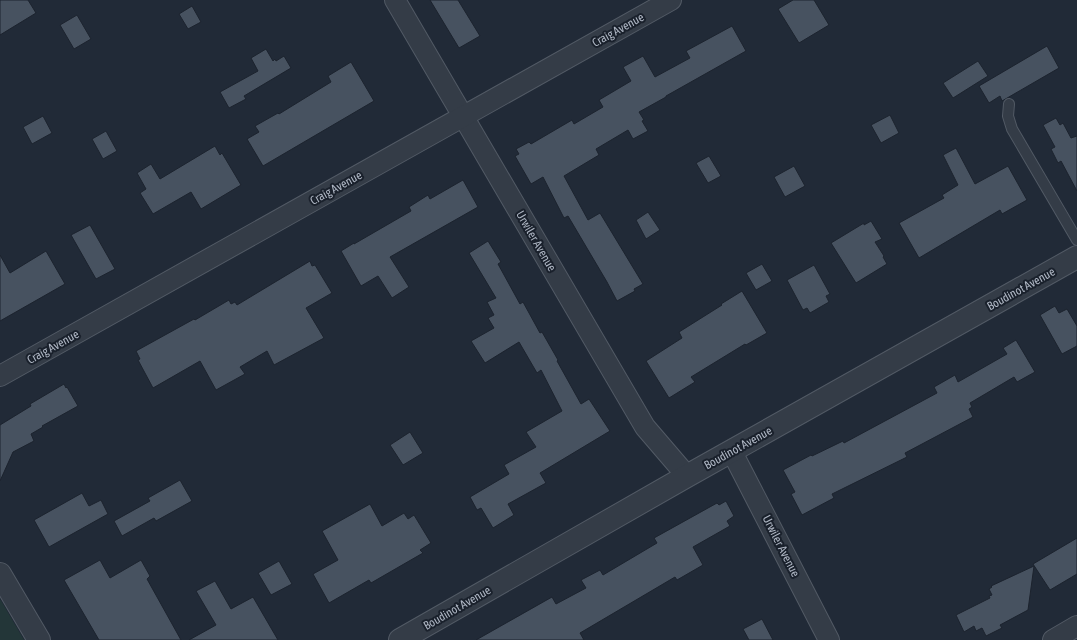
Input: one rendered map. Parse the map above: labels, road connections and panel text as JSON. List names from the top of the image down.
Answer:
{
  "streets": {
    "street": ["Craig Avenue", "Urwiler Avenue", "Boudinot Avenue"]
  },
  "crossings": [
    ["Craig Avenue", "Urwiler Avenue"],
    ["Urwiler Avenue", "Boudinot Avenue"]
  ]
}
